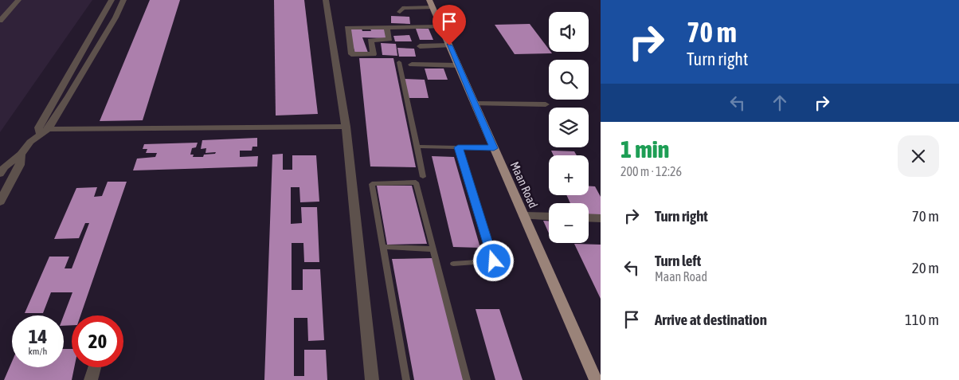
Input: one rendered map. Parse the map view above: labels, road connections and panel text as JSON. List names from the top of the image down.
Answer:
{
  "streets": {
    "main road": ["Maan Road"]
  },
  "page": {
    "turn": ["70 m", "Turn right"],
    "map_buttons": ["+", "−"],
    "heading": ["1 min", "200 m · 12:26"],
    "list": [
      {
        "name": "Turn right",
        "value": "70 m"
      },
      {
        "name": "Turn left",
        "note": "Maan Road",
        "value": "20 m"
      },
      {
        "name": "Arrive at destination",
        "value": "110 m"
      }
    ],
    "speed": "14 km/h",
    "limit": "20"
  }
}
